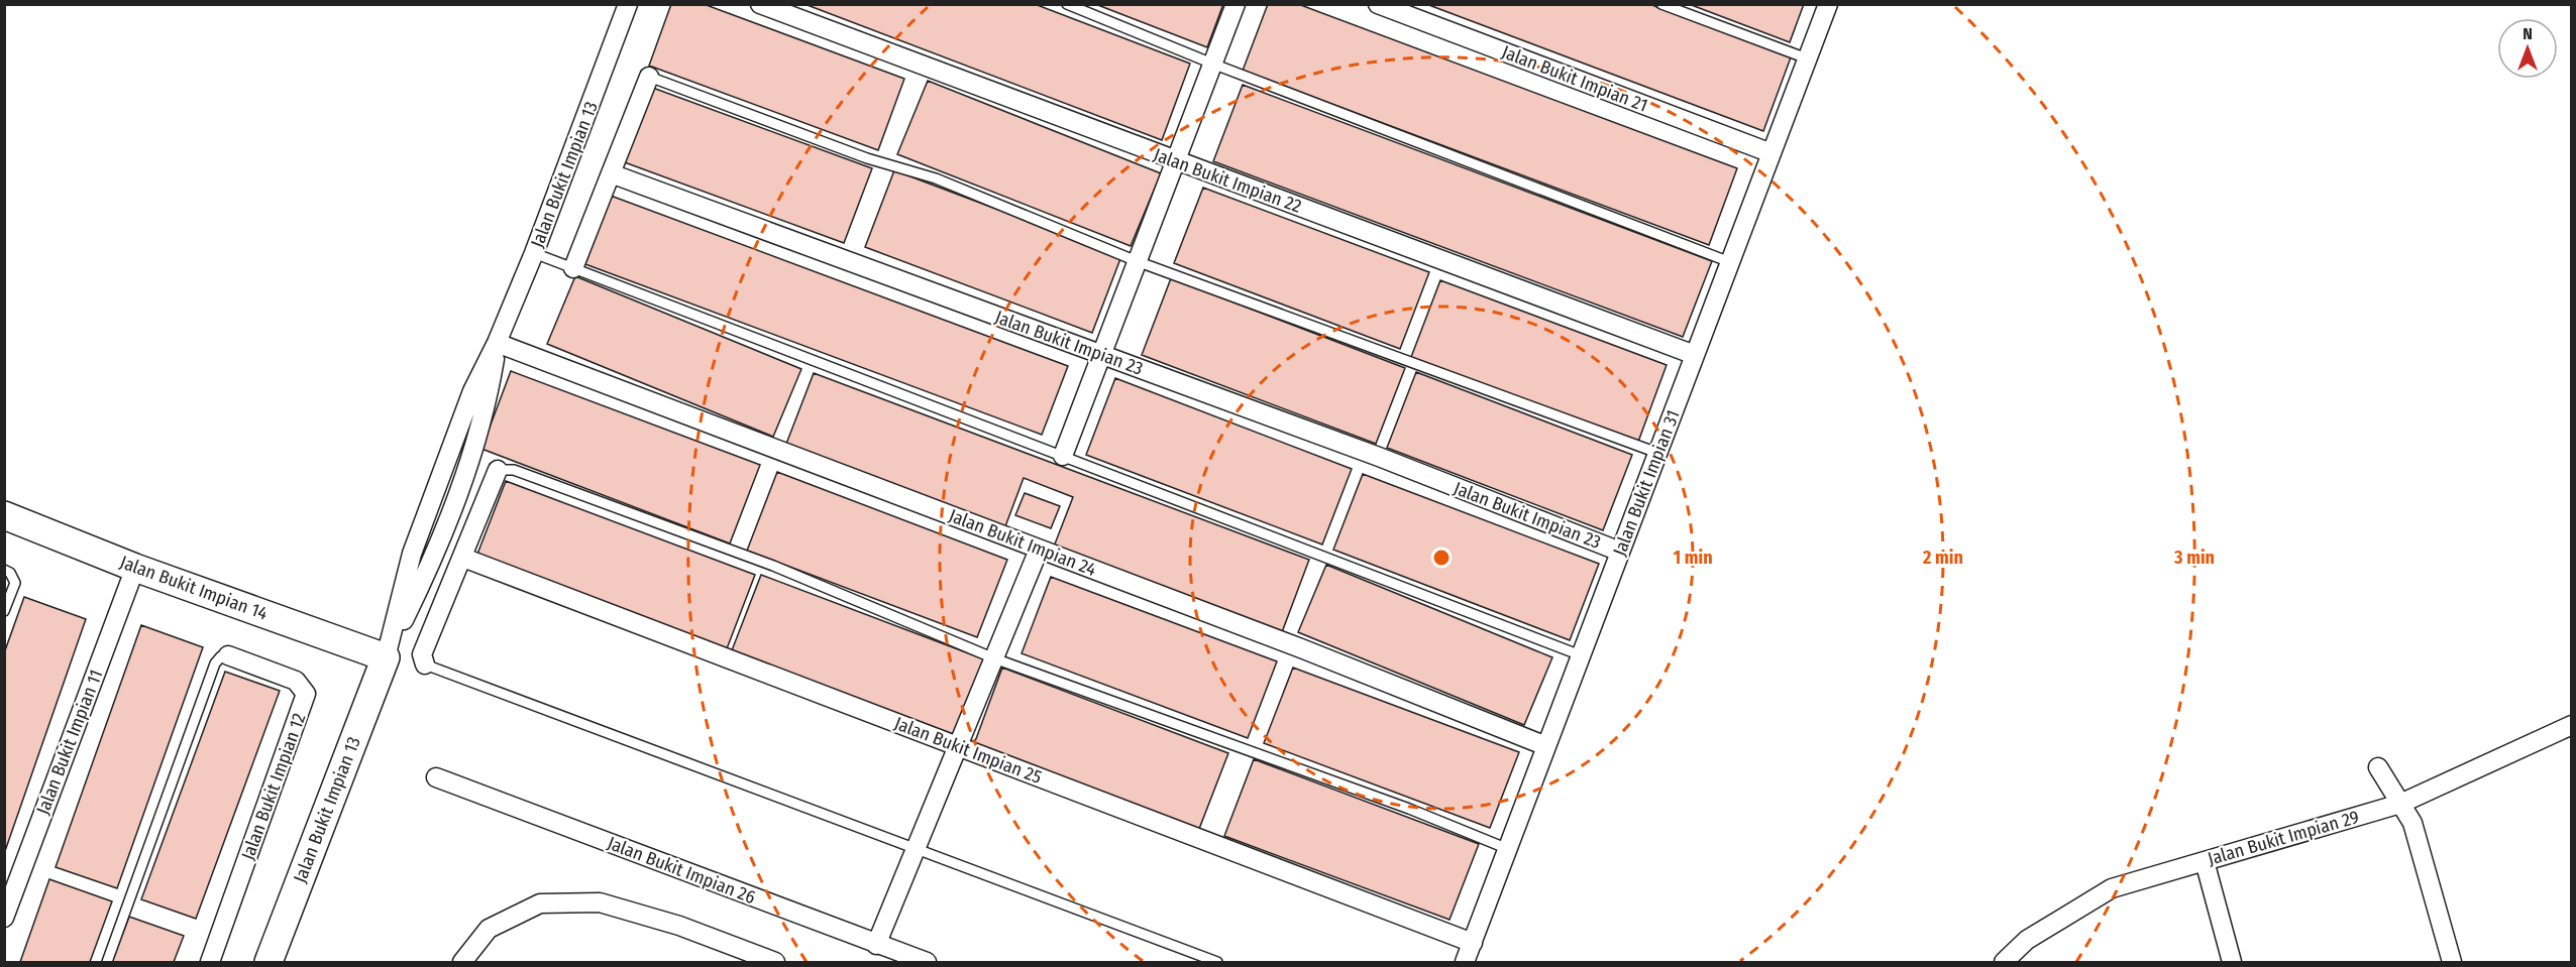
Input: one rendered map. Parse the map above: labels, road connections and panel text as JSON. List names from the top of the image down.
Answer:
{
  "streets": {
    "street": [
      "Jalan Bukit Impian 21",
      "Jalan Bukit Impian 13",
      "Jalan Bukit Impian 22",
      "Jalan Bukit Impian 23",
      "Jalan Bukit Impian 31",
      "Jalan Bukit Impian 24",
      "Jalan Bukit Impian 14",
      "Jalan Bukit Impian 11",
      "Jalan Bukit Impian 25",
      "Jalan Bukit Impian 12",
      "Jalan Bukit Impian 29",
      "Jalan Bukit Impian 26"
    ]
  },
  "crossings": [
    ["Jalan Bukit Impian 21", "Jalan Bukit Impian 31"],
    ["Jalan Bukit Impian 13", "Jalan Bukit Impian 24"],
    ["Jalan Bukit Impian 13", "Jalan Bukit Impian 14"],
    ["Jalan Bukit Impian 22", "Jalan Bukit Impian 31"],
    ["Jalan Bukit Impian 23", "Jalan Bukit Impian 31"],
    ["Jalan Bukit Impian 31", "Jalan Bukit Impian 24"],
    ["Jalan Bukit Impian 31", "Jalan Bukit Impian 25"],
    ["Jalan Bukit Impian 14", "Jalan Bukit Impian 11"]
  ],
  "north": "top",
  "rings": ["1 min", "2 min", "3 min"]
}
